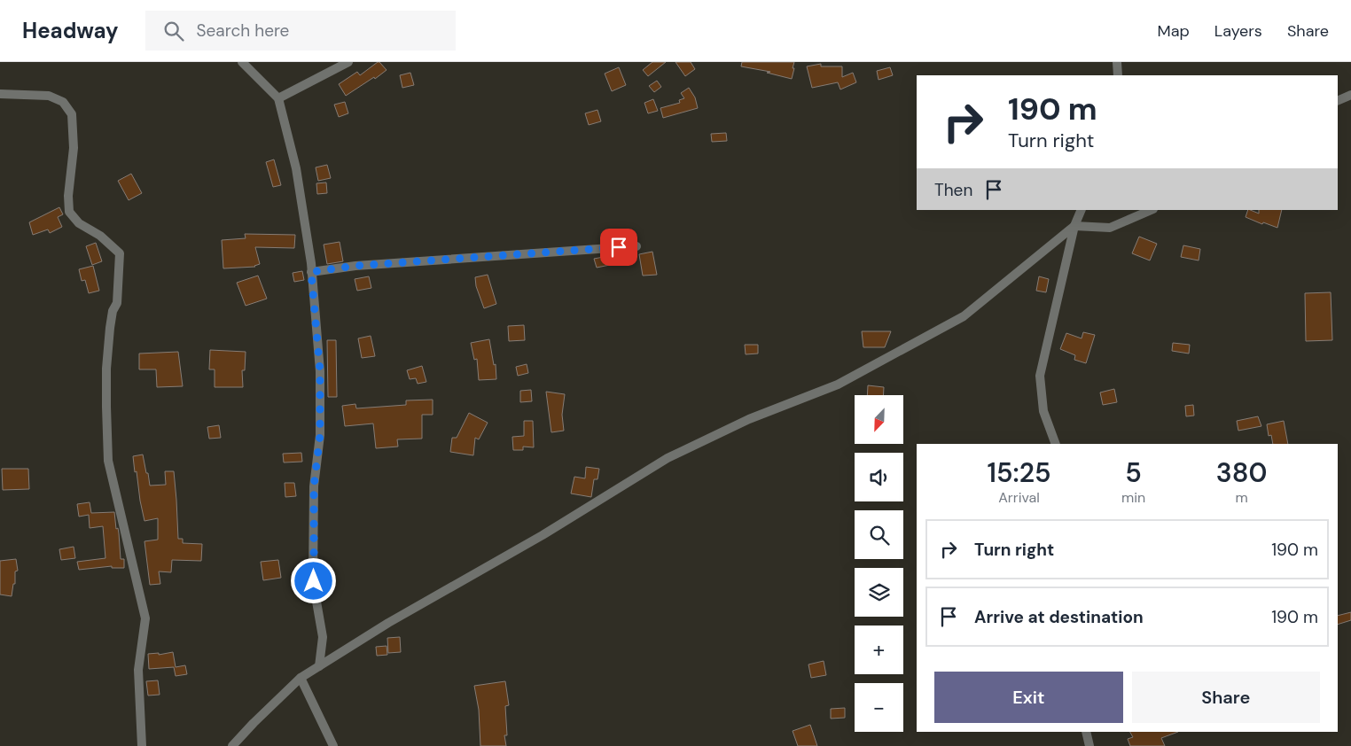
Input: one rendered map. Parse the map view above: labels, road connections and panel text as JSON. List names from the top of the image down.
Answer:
{
  "north": "bottom left",
  "page": {
    "header": "Headway",
    "search": "Search here",
    "nav": ["Map", "Layers", "Share"],
    "turn": ["190 m", "Turn right"],
    "then": "Then",
    "map_buttons": ["+", "−"],
    "eta": [
      "15:25",
      "Arrival",
      "5",
      "min",
      "380",
      "m"
    ],
    "list": [
      {
        "name": "Turn right",
        "value": "190 m"
      },
      {
        "name": "Arrive at destination",
        "value": "190 m"
      }
    ],
    "buttons": ["Exit", "Share"]
  }
}
